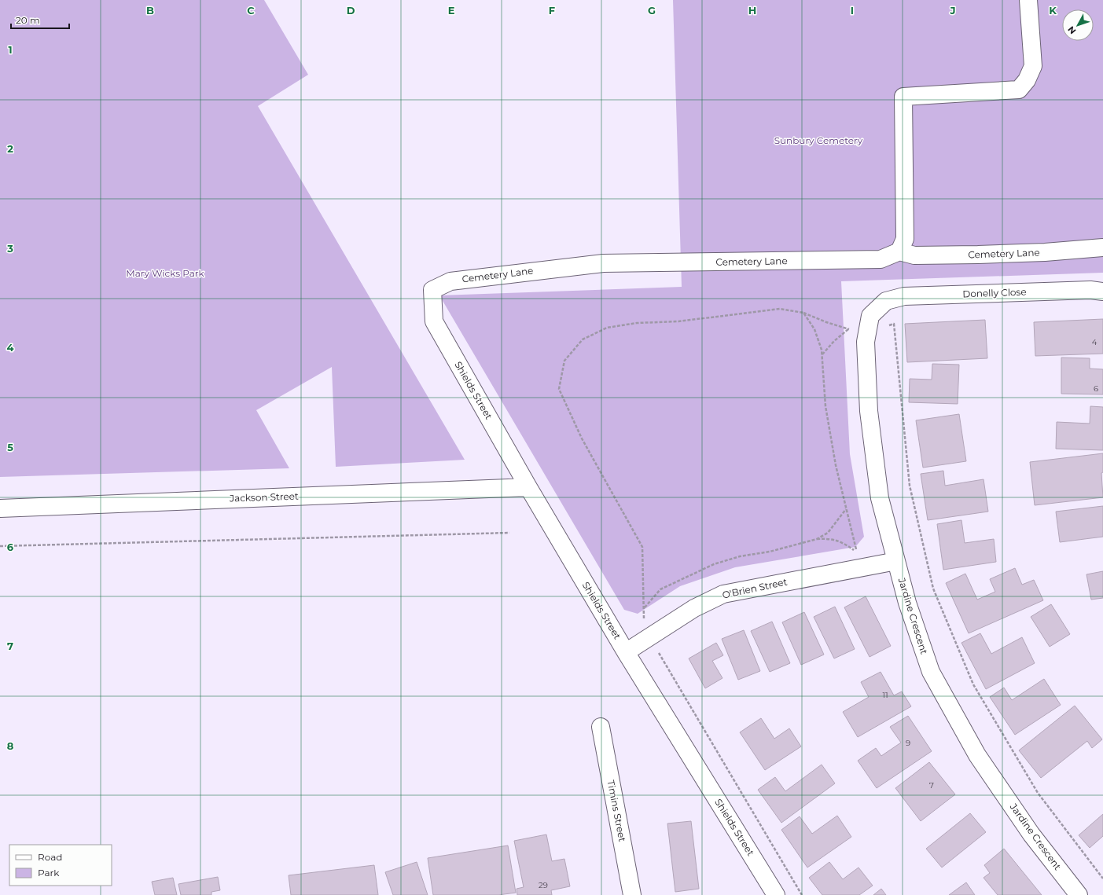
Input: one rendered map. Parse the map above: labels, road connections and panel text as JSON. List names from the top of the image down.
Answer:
{
  "streets": {
    "street": [
      "Cemetery Lane",
      "Donelly Close",
      "Shields Street",
      "Jackson Street",
      "O'Brien Street",
      "Jardine Crescent",
      "Timins Street"
    ]
  },
  "crossings": [
    ["Cemetery Lane", "Shields Street"],
    ["Donelly Close", "Jardine Crescent"],
    ["Shields Street", "Jackson Street"],
    ["Shields Street", "O'Brien Street"],
    ["O'Brien Street", "Jardine Crescent"]
  ],
  "parks": ["Sunbury Cemetery", "Mary Wicks Park"],
  "house_numbers": [
    "4",
    "6",
    "11",
    "9",
    "7",
    "29"
  ],
  "legend": ["Road", "Park"],
  "scale_bar": "20 m",
  "north": "bottom left",
  "grid": {
    "columns": [
      "B",
      "C",
      "D",
      "E",
      "F",
      "G",
      "H",
      "I",
      "J",
      "K"
    ],
    "rows": [
      "1",
      "2",
      "3",
      "4",
      "5",
      "6",
      "7",
      "8"
    ]
  }
}
